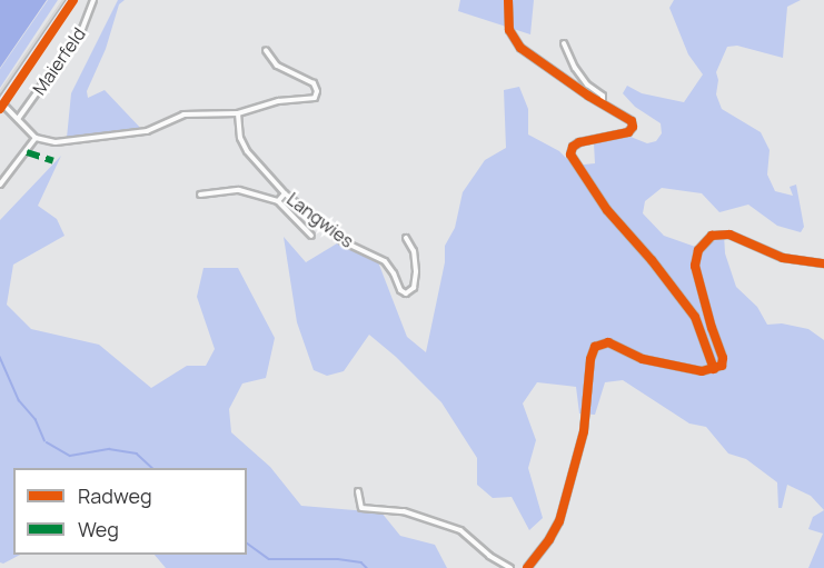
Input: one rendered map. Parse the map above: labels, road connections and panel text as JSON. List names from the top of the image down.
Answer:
{
  "streets": {
    "street": ["Maierfeld", "Langwies"]
  },
  "legend": ["Radweg", "Weg"]
}
